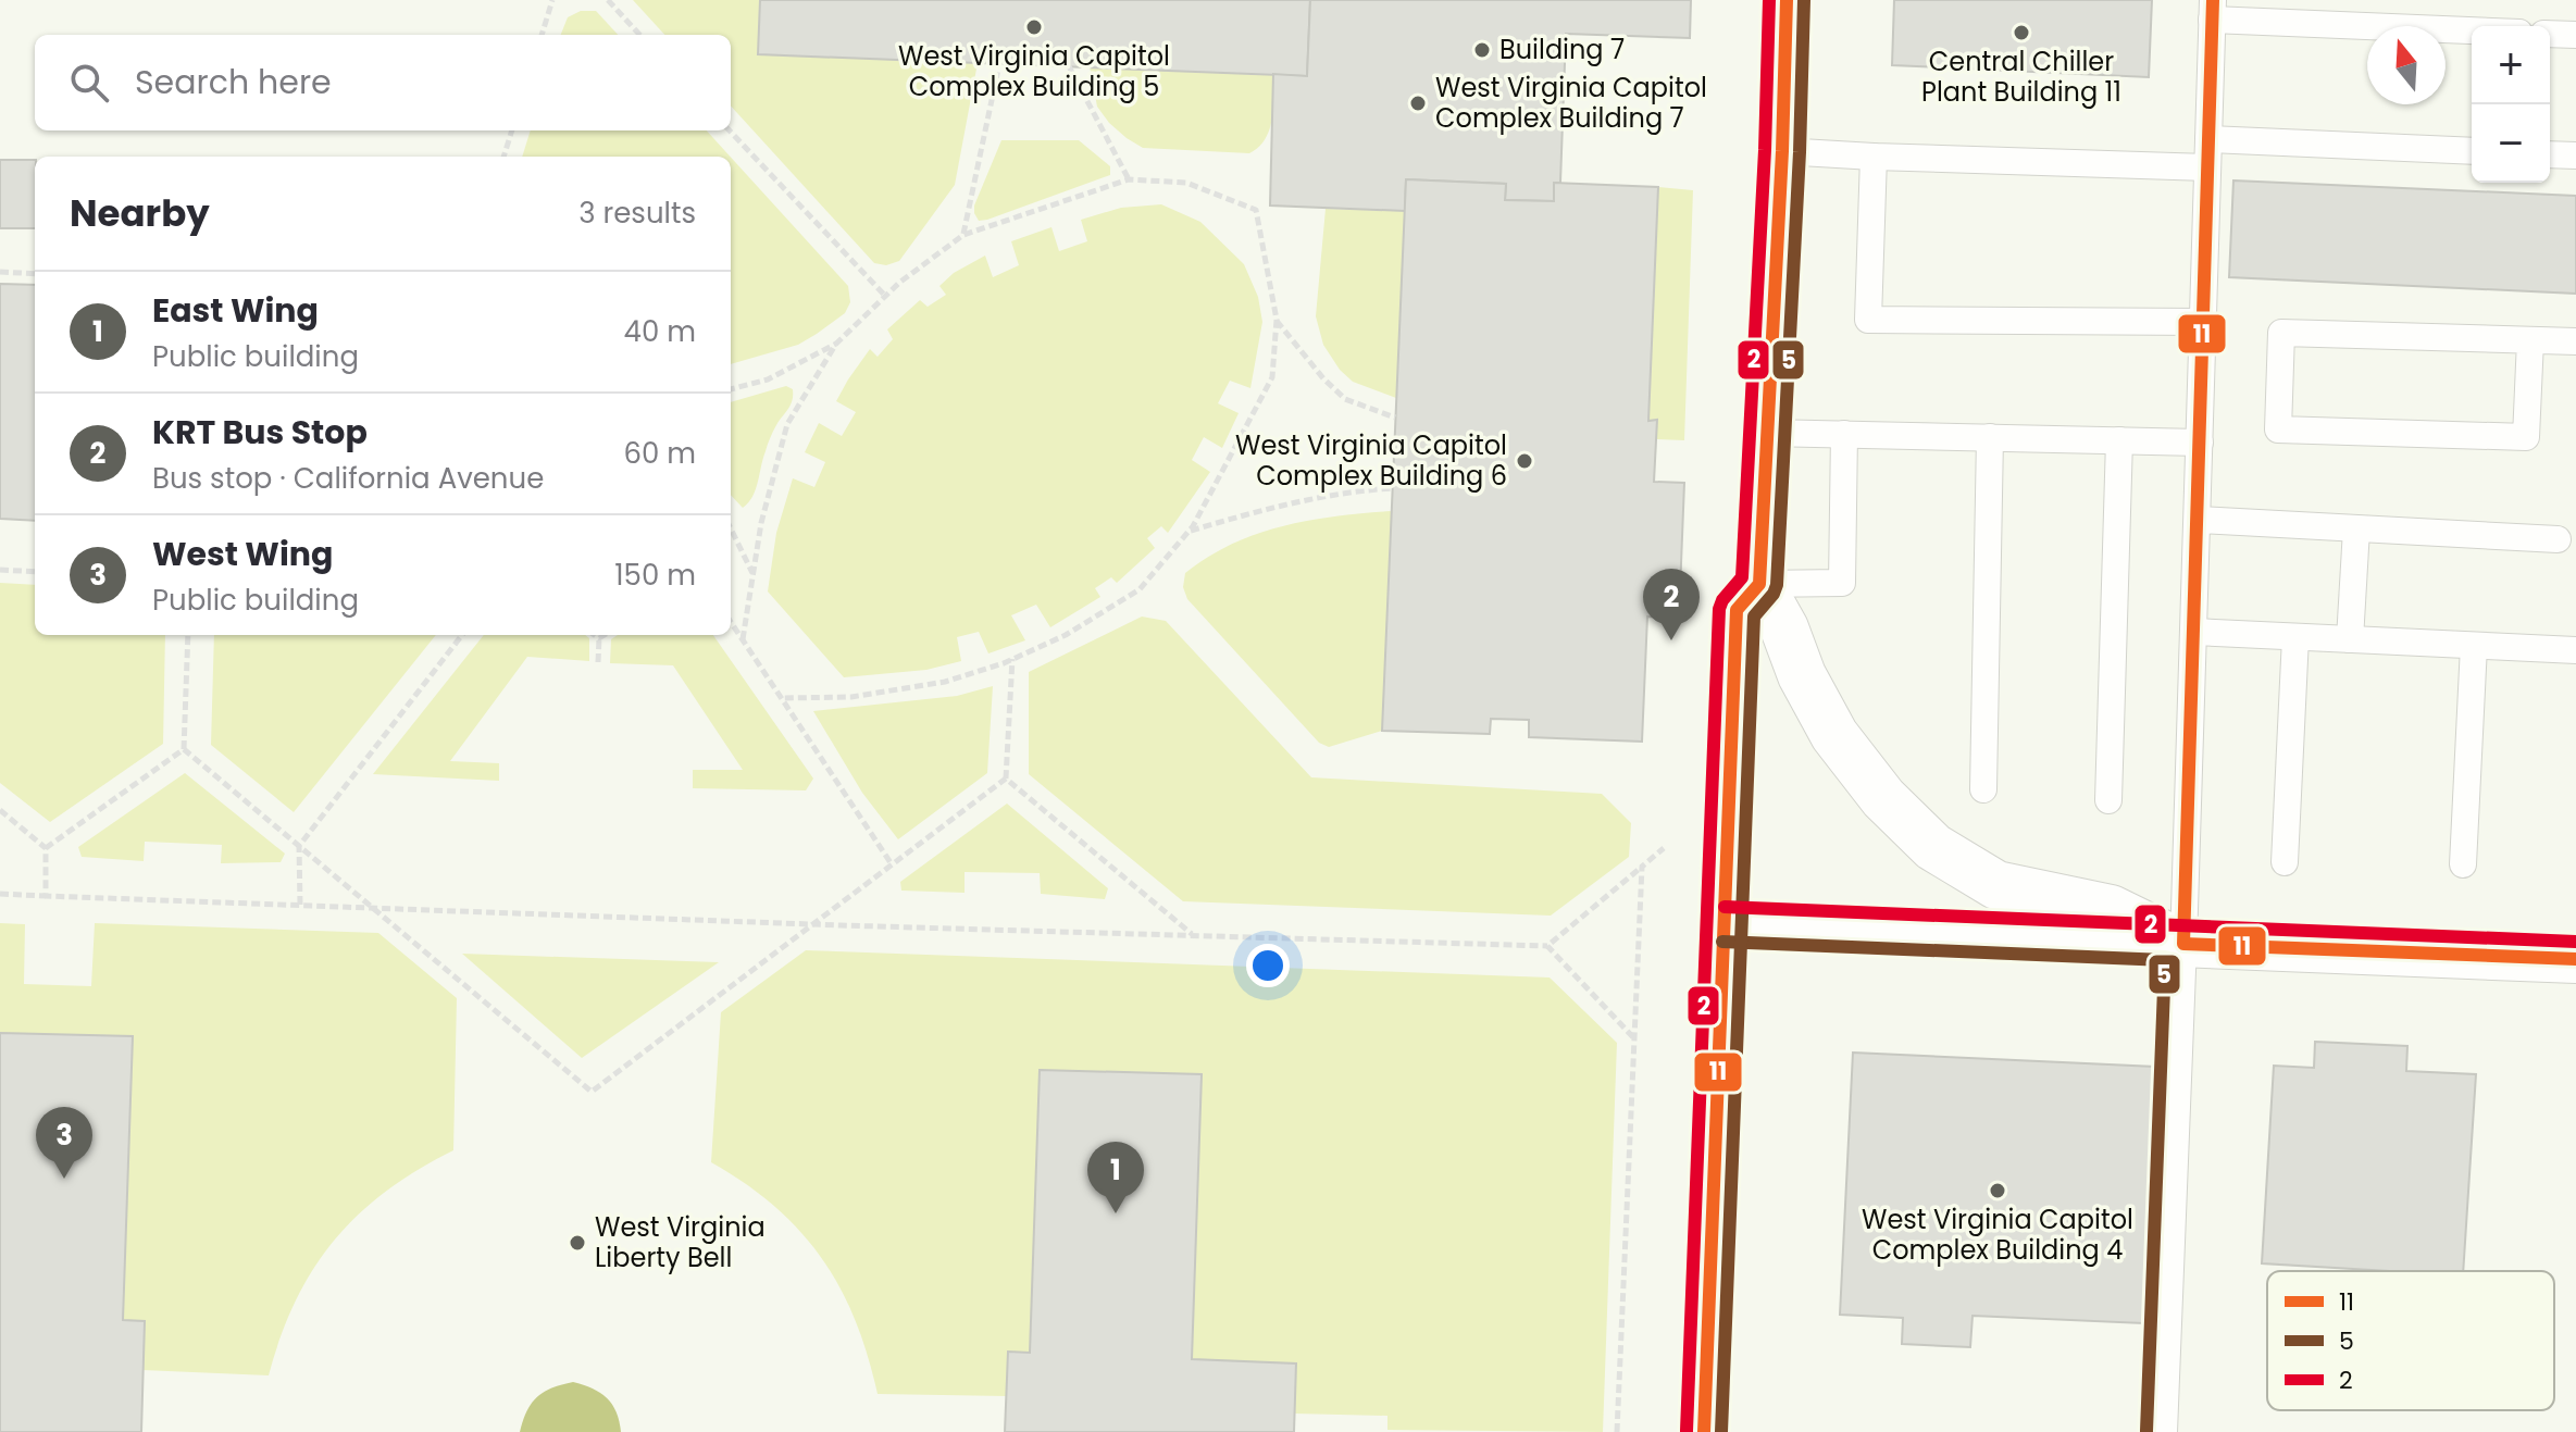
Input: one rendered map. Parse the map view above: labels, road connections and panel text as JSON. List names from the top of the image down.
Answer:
{
  "places": [
    "West Virginia Capitol Complex Building 5",
    "Central Chiller Plant Building 11",
    "Building 7",
    "West Virginia Capitol Complex Building 7",
    "West Virginia Capitol Complex Building 6",
    "West Virginia Capitol Complex Building 4",
    "West Virginia Liberty Bell"
  ],
  "lines": ["transit line 11", "transit line 5", "transit line 2"],
  "legend": ["11", "5", "2"],
  "north": "top",
  "page": {
    "map_buttons": ["+", "−"],
    "search": "Search here",
    "heading": ["Nearby", "3 results"],
    "list": [
      {
        "mark": "1",
        "name": "East Wing",
        "note": "Public building",
        "value": "40 m"
      },
      {
        "mark": "2",
        "name": "KRT Bus Stop",
        "note": "Bus stop · California Avenue",
        "value": "60 m"
      },
      {
        "mark": "3",
        "name": "West Wing",
        "note": "Public building",
        "value": "150 m"
      }
    ],
    "pins": ["2", "3", "1"]
  }
}
